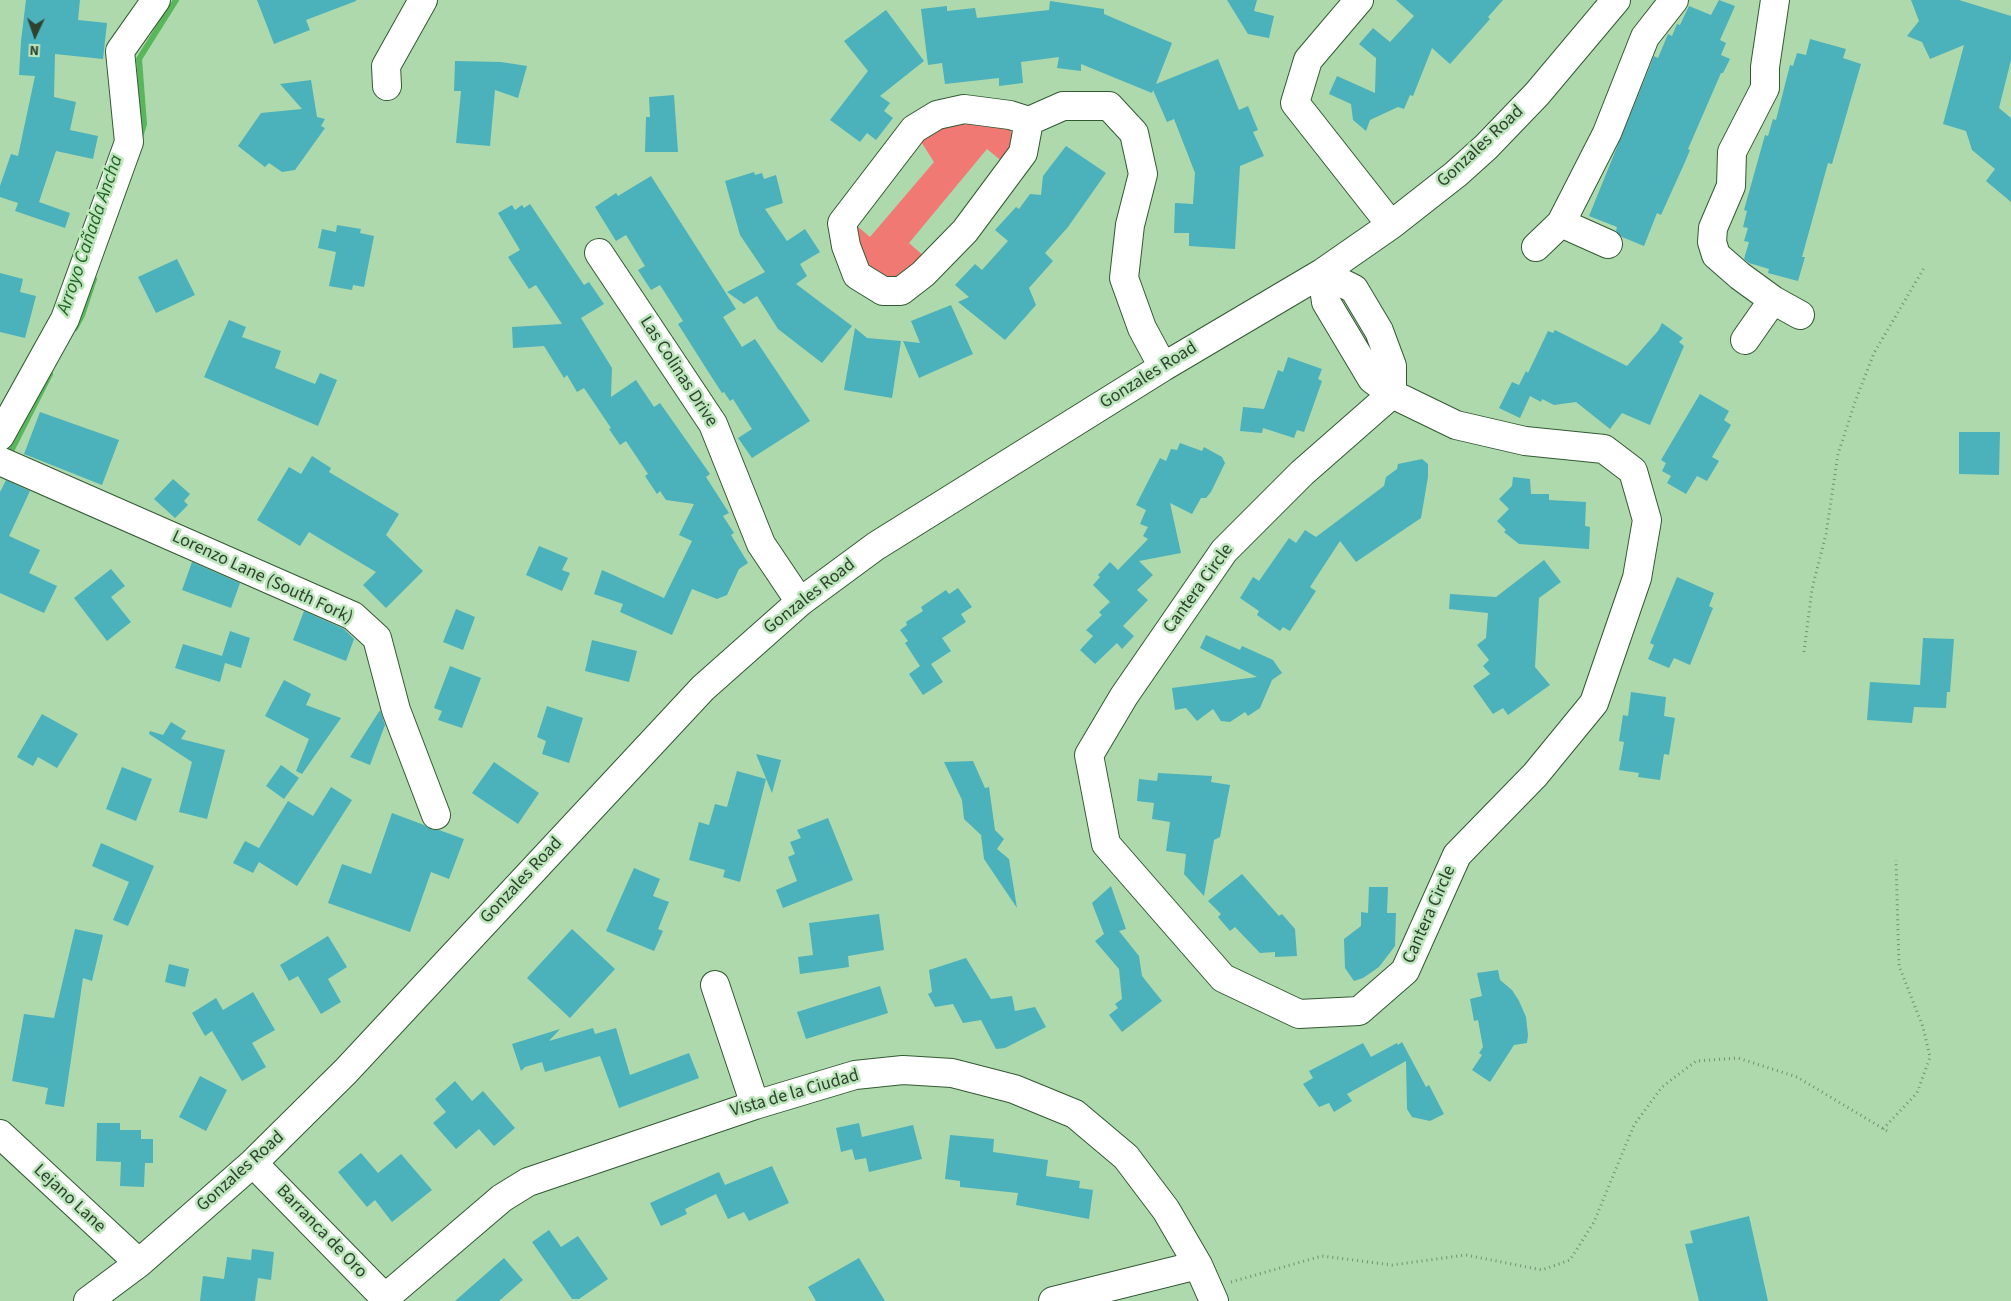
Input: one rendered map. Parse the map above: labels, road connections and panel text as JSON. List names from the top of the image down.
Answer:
{
  "streets": {
    "street": [
      "Gonzales Road",
      "Las Colinas Drive",
      "Lorenzo Lane (South Fork)",
      "Cantera Circle",
      "Vista de la Ciudad",
      "Lejano Lane",
      "Barranca de Oro"
    ]
  },
  "crossings": [
    ["Gonzales Road", "Las Colinas Drive"],
    ["Gonzales Road", "Lejano Lane"],
    ["Gonzales Road", "Barranca de Oro"],
    ["Vista de la Ciudad", "Barranca de Oro"]
  ],
  "water": ["Arroyo Cañada Ancha"],
  "north": "bottom"
}
